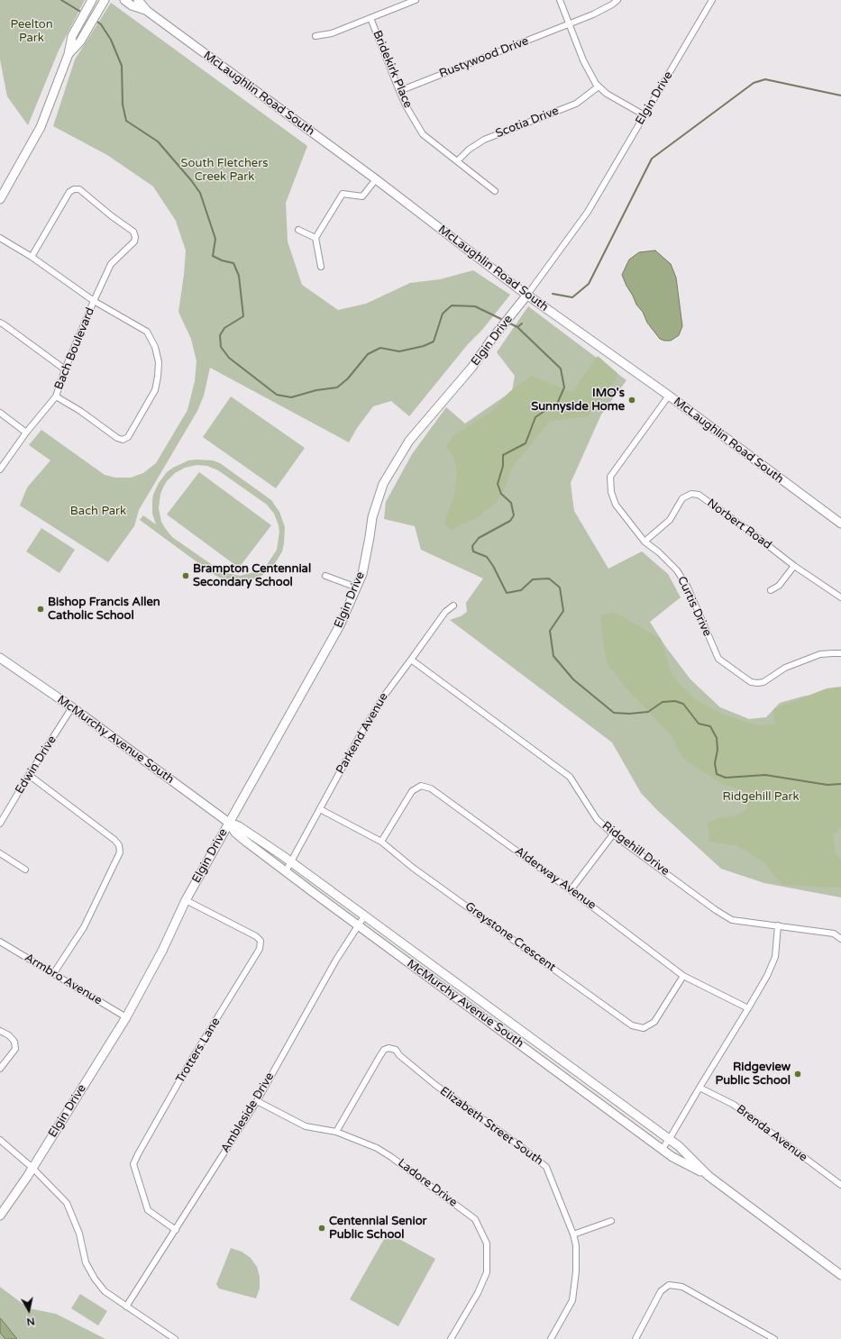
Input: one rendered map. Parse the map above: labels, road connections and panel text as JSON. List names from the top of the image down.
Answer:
{
  "streets": {
    "street": [
      "Rustywood Drive",
      "Bridekirk Place",
      "McLaughlin Road South",
      "Elgin Drive",
      "Scotia Drive",
      "Bach Boulevard",
      "Norbert Road",
      "Curtis Drive",
      "Parkend Avenue",
      "McMurchy Avenue South",
      "Edwin Drive",
      "Ridgehill Drive",
      "Alderway Avenue",
      "Greystone Crescent",
      "Armbro Avenue",
      "Trotters Lane",
      "Ambleside Drive",
      "Elizabeth Street South",
      "Brenda Avenue",
      "Ladore Drive"
    ]
  },
  "crossings": [
    ["Rustywood Drive", "Bridekirk Place"],
    ["Bridekirk Place", "Scotia Drive"],
    ["McLaughlin Road South", "Elgin Drive"],
    ["McLaughlin Road South", "Curtis Drive"],
    ["Elgin Drive", "McMurchy Avenue South"],
    ["Elgin Drive", "Armbro Avenue"],
    ["Elgin Drive", "Trotters Lane"],
    ["Norbert Road", "Curtis Drive"],
    ["Parkend Avenue", "McMurchy Avenue South"],
    ["Parkend Avenue", "Ridgehill Drive"],
    ["Parkend Avenue", "Greystone Crescent"],
    ["McMurchy Avenue South", "Edwin Drive"],
    ["McMurchy Avenue South", "Ambleside Drive"],
    ["Alderway Avenue", "Greystone Crescent"],
    ["Trotters Lane", "Ambleside Drive"],
    ["Ambleside Drive", "Ladore Drive"],
    ["Elizabeth Street South", "Ladore Drive"]
  ],
  "parks": [
    "Peelton Park",
    "South Fletchers Creek Park",
    "Bach Park",
    "Ridgehill Park"
  ],
  "places": [
    "IMO's Sunnyside Home",
    "Brampton Centennial Secondary School",
    "Bishop Francis Allen Catholic School",
    "Ridgeview Public School",
    "Centennial Senior Public School"
  ],
  "north": "bottom"
}
